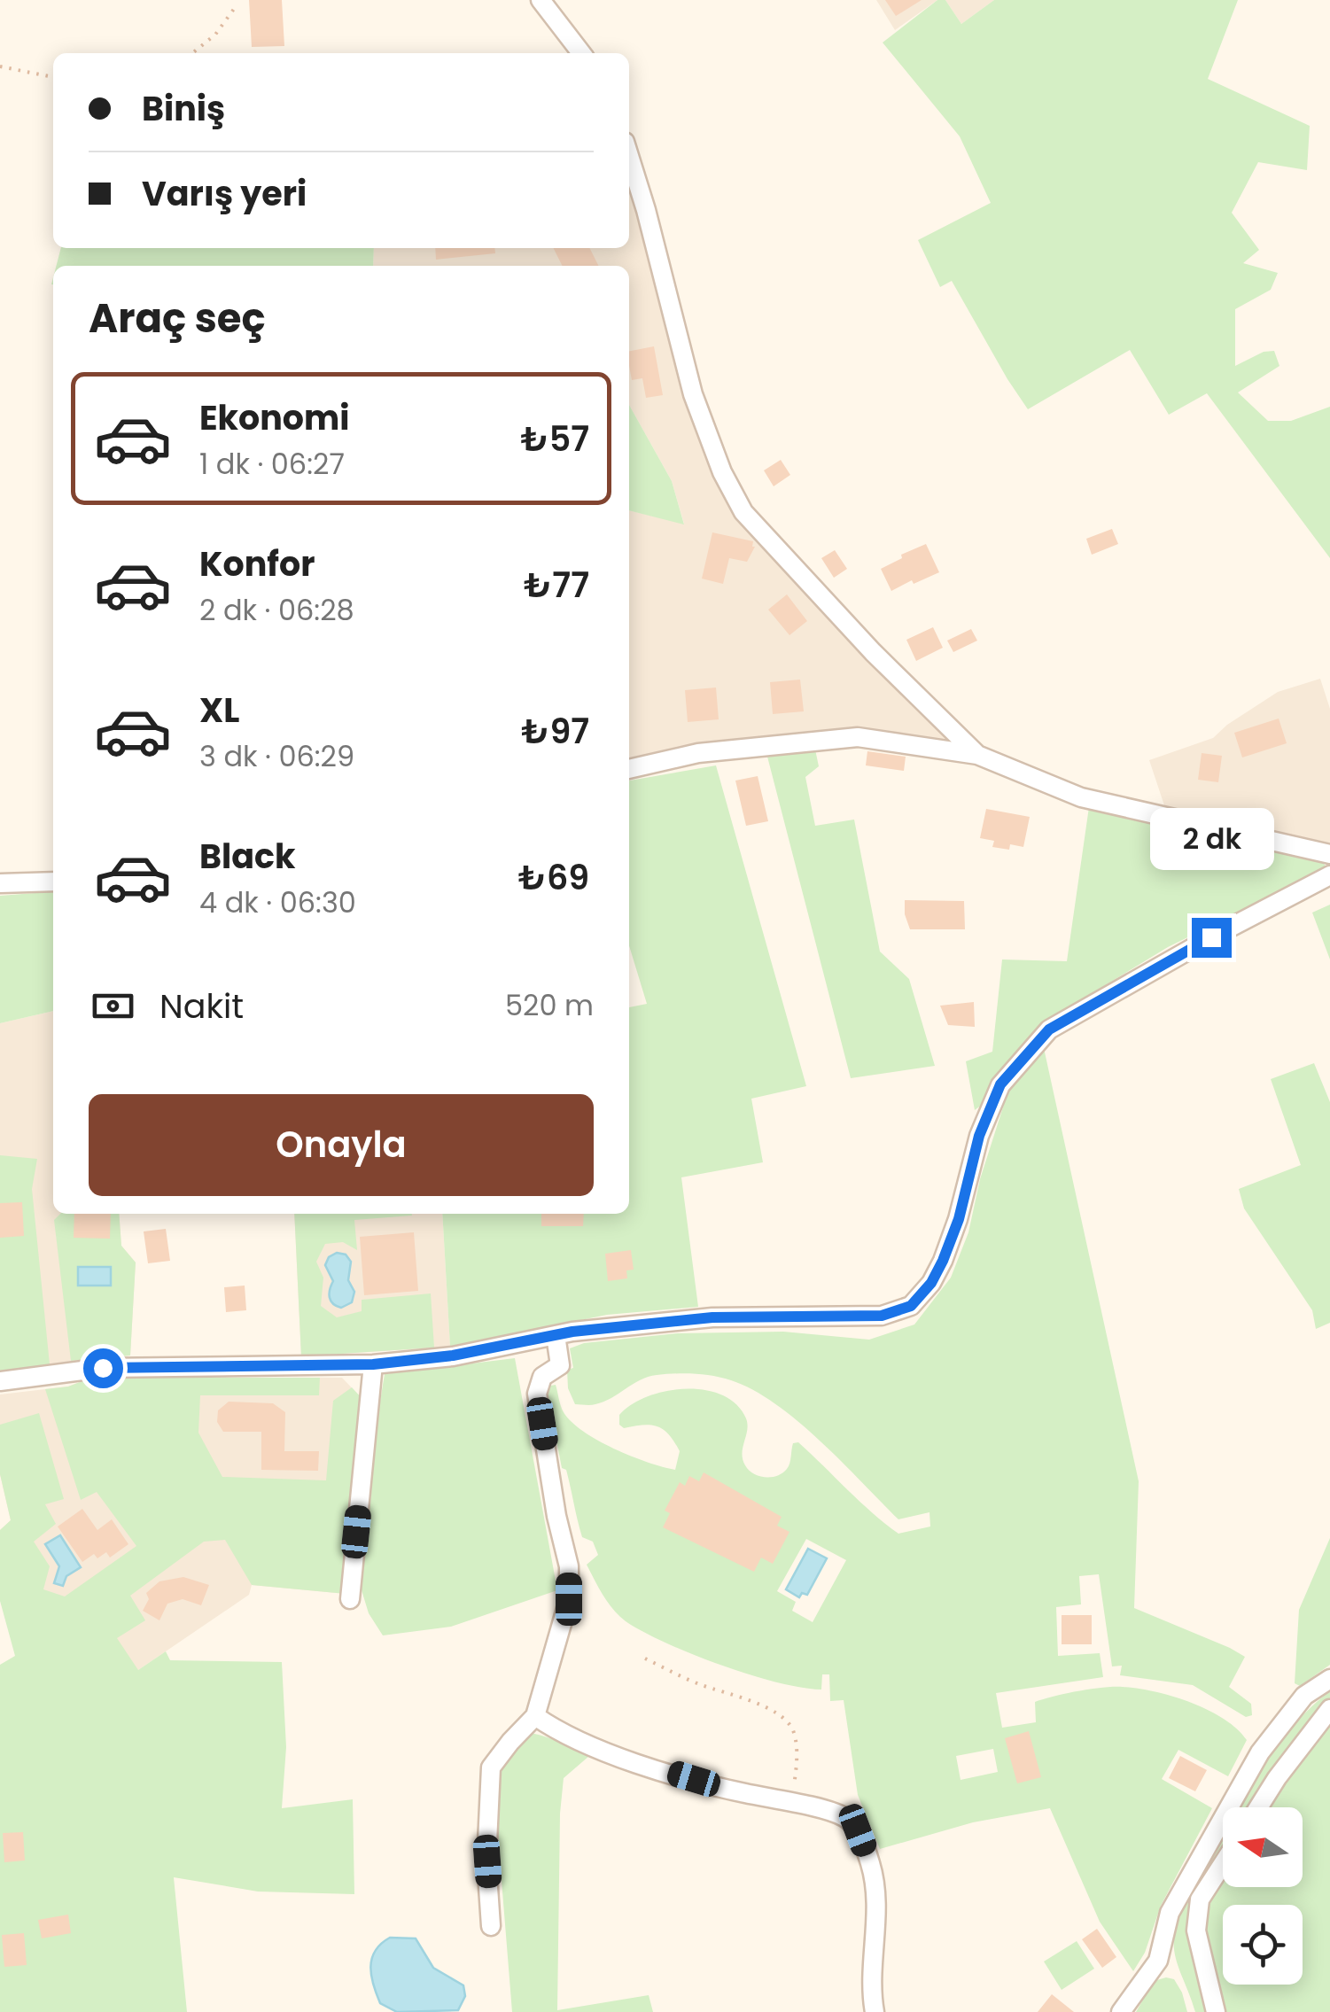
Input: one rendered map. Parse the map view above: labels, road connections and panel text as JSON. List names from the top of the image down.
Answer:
{
  "north": "left",
  "page": {
    "banner": ["Biniş", "Varış yeri"],
    "heading": "Araç seç",
    "list": [
      {
        "name": "Ekonomi",
        "note": "1 dk · 06:27",
        "value": "₺57"
      },
      {
        "name": "Konfor",
        "note": "2 dk · 06:28",
        "value": "₺77"
      },
      {
        "name": "XL",
        "note": "3 dk · 06:29",
        "value": "₺97"
      },
      {
        "name": "Black",
        "note": "4 dk · 06:30",
        "value": "₺69"
      }
    ],
    "bubble": "2 dk",
    "pay": ["Nakit", "520 m"],
    "buttons": "Onayla"
  }
}
